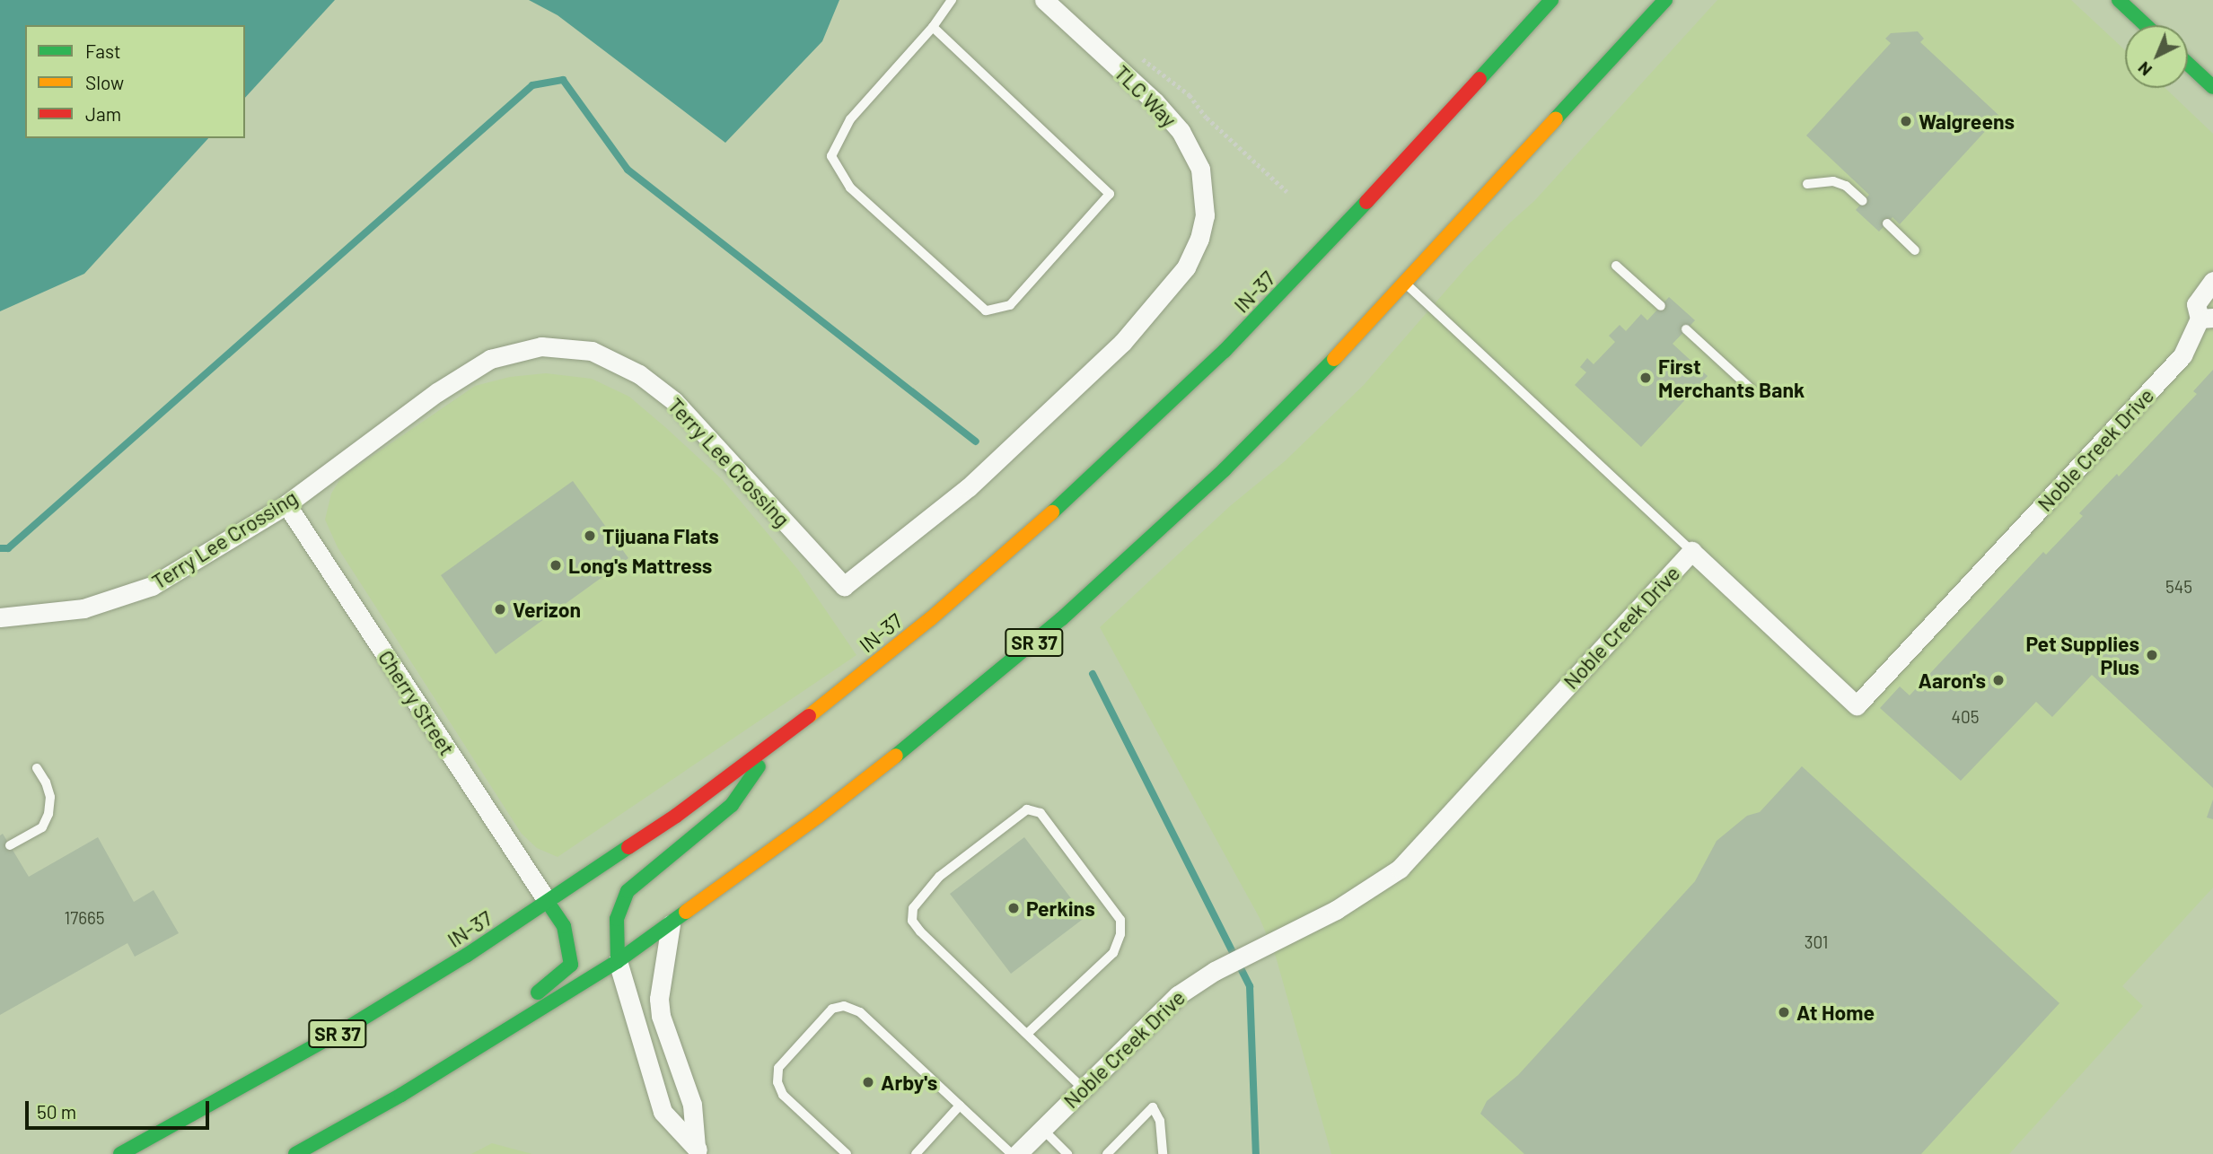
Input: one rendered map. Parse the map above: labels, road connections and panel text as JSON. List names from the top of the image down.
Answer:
{
  "streets": {
    "main road": ["IN-37", "SR 37"],
    "street": [
      "TLC Way",
      "Noble Creek Drive",
      "Terry Lee Crossing",
      "Cherry Street"
    ]
  },
  "crossings": [
    ["TLC Way", "Terry Lee Crossing"],
    ["IN-37", "Cherry Street"],
    ["Terry Lee Crossing", "Cherry Street"]
  ],
  "places": [
    "Walgreens",
    "First Merchants Bank",
    "Tijuana Flats",
    "Long's Mattress",
    "Verizon",
    "Pet Supplies Plus",
    "Aaron's",
    "Perkins",
    "At Home",
    "Arby's"
  ],
  "house_numbers": [
    "545",
    "405",
    "17665",
    "301"
  ],
  "legend": ["Fast", "Slow", "Jam"],
  "scale_bar": "50 m",
  "north": "bottom left"
}
